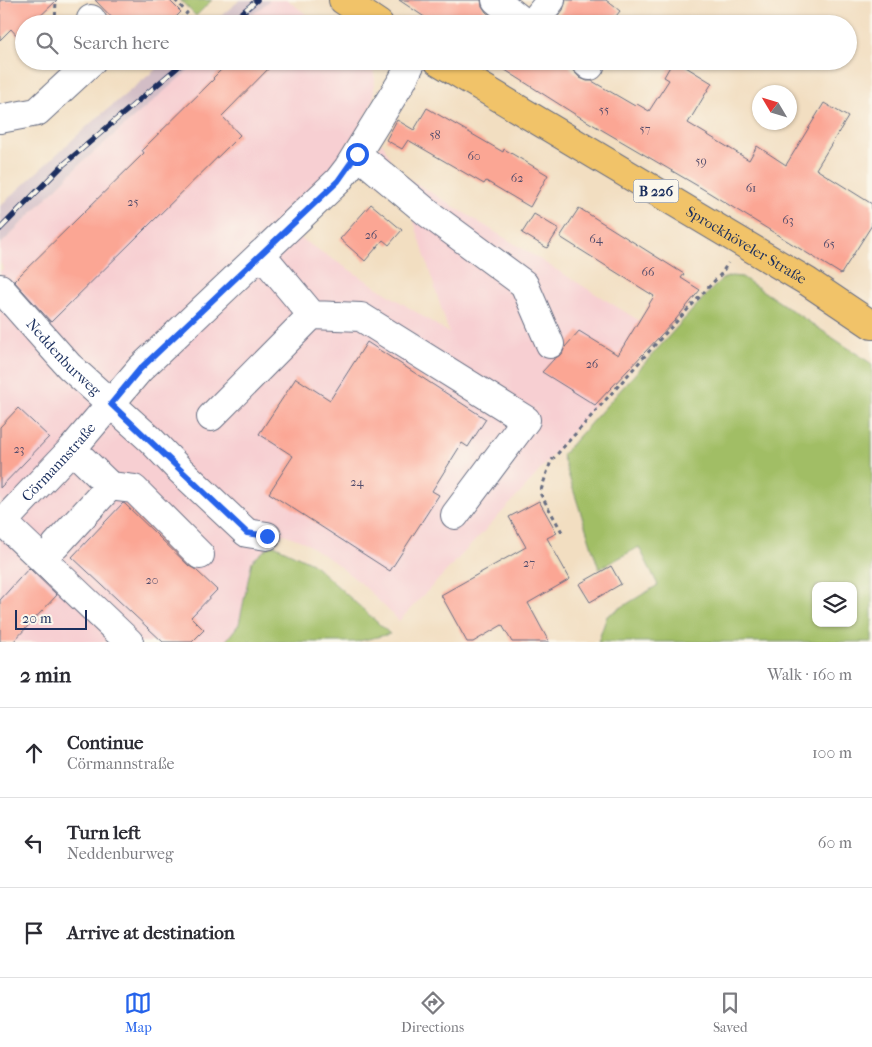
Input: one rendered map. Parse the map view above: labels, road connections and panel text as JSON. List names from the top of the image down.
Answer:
{
  "streets": {
    "main road": ["B 226", "Sprockhöveler Straße"],
    "street": ["Neddenburweg", "Cörmannstraße"]
  },
  "crossings": [
    ["Neddenburweg", "Cörmannstraße"]
  ],
  "house_numbers": [
    "55",
    "57",
    "58",
    "60",
    "59",
    "62",
    "61",
    "25",
    "63",
    "26",
    "64",
    "65",
    "66",
    "26",
    "23",
    "24",
    "27",
    "20"
  ],
  "scale_bar": "20 m",
  "north": "top left",
  "page": {
    "search": "Search here",
    "scale": "20 m",
    "heading": ["2 min", "Walk · 160 m"],
    "list": [
      ["Continue", "Cörmannstraße", "100 m"],
      ["Turn left", "Neddenburweg", "60 m"],
      "Arrive at destination"
    ],
    "nav": ["Map", "Directions", "Saved"]
  }
}
